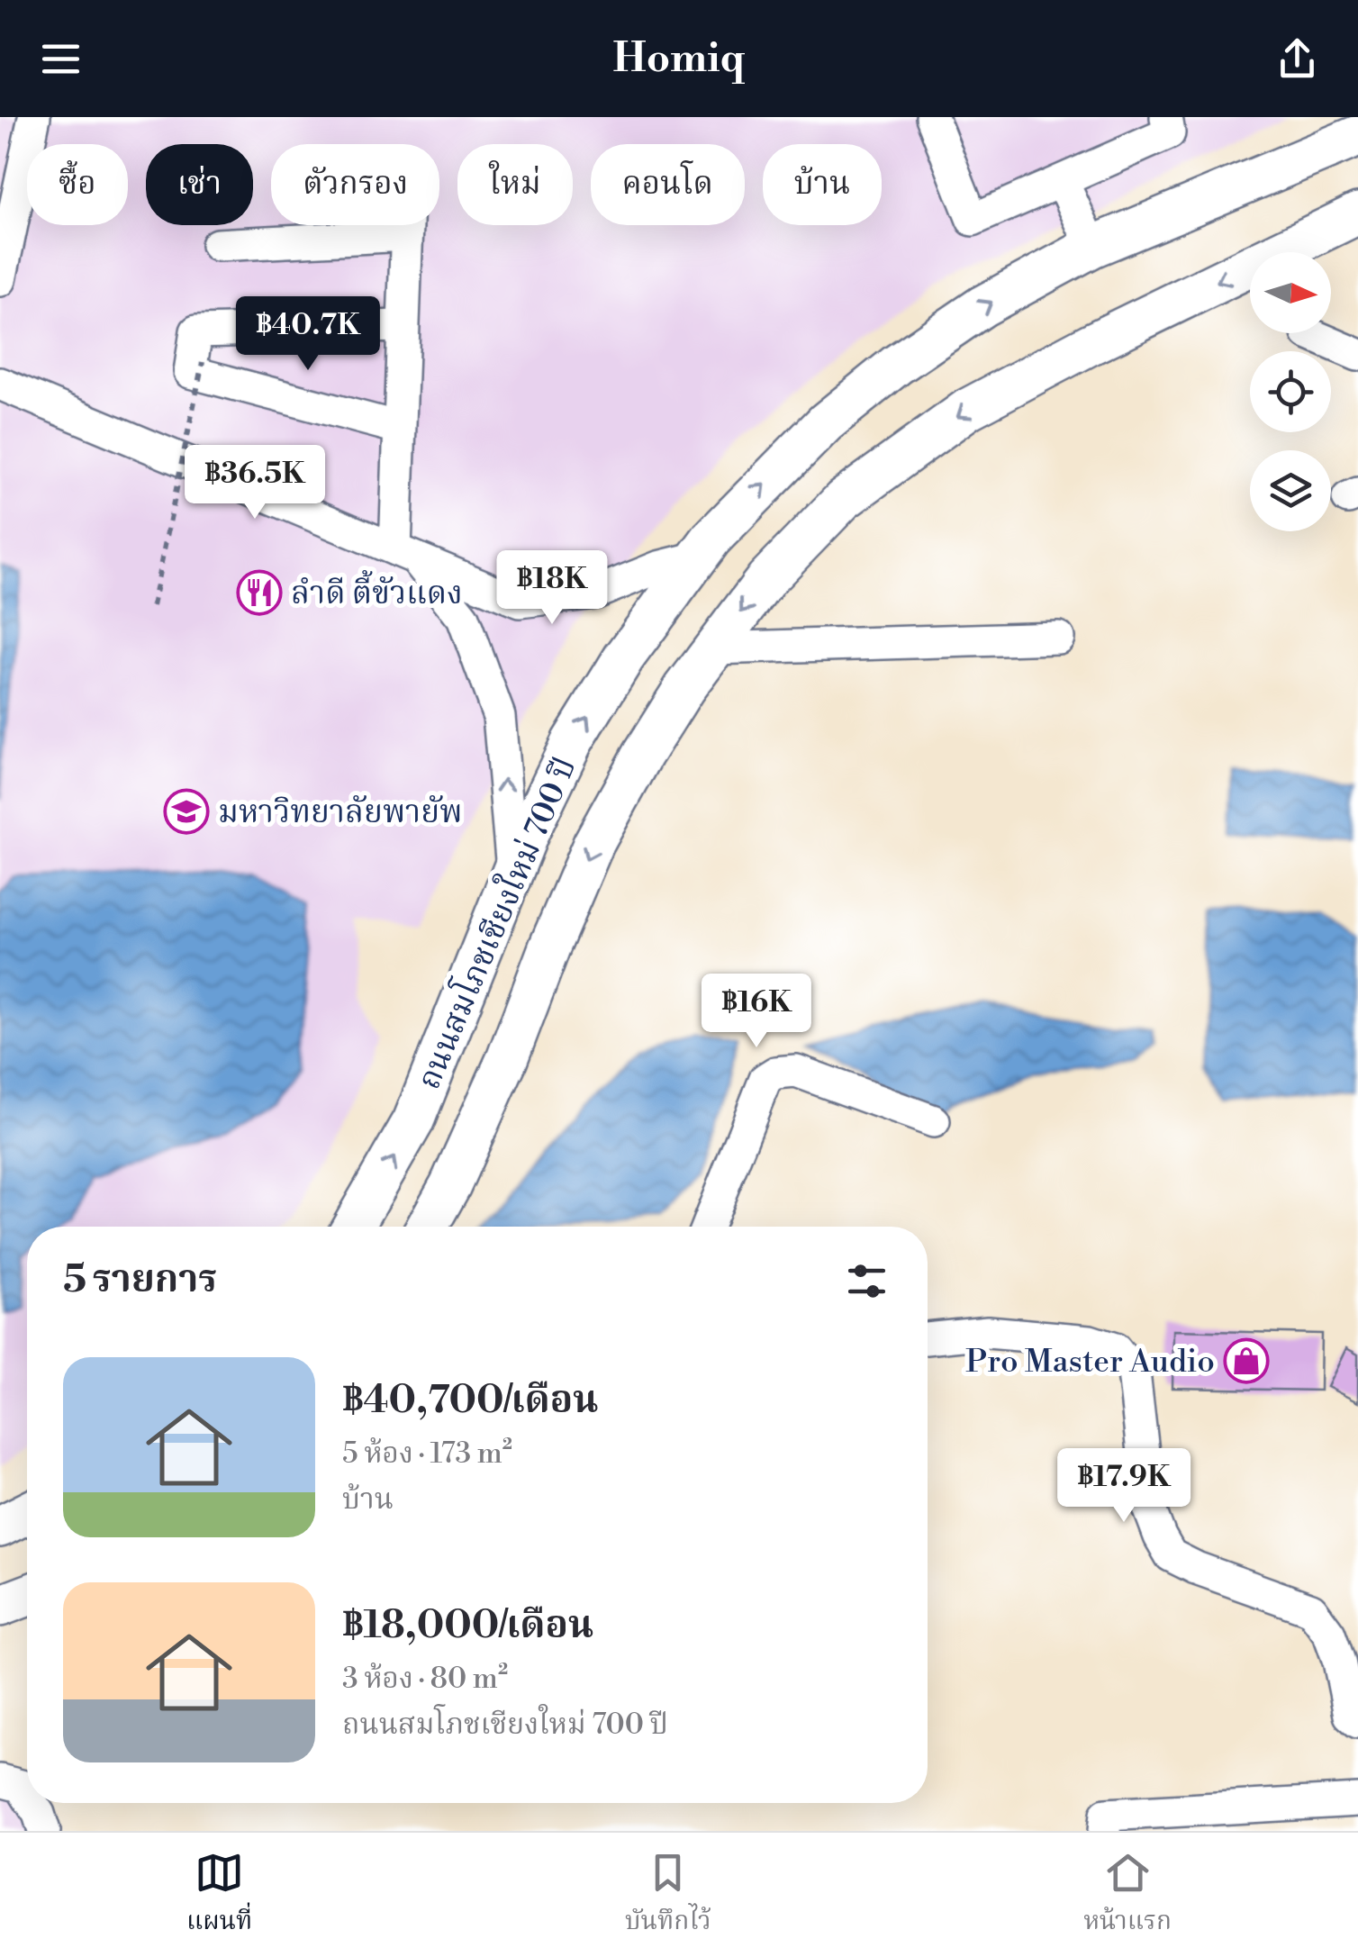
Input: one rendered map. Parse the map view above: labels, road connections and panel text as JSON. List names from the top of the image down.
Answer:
{
  "streets": {
    "main road": ["ถนนสมโภชเชียงใหม่ 700 ปี"]
  },
  "places": {
    "restaurant": ["ลำดี ตี้ขัวแดง"],
    "school or university": ["มหาวิทยาลัยพายัพ"],
    "shop": ["Pro Master Audio"]
  },
  "north": "right",
  "page": {
    "header": "Homiq",
    "chip": [
      "ซื้อ",
      "เช่า",
      "ตัวกรอง",
      "ใหม่",
      "คอนโด",
      "บ้าน"
    ],
    "price": [
      "฿40.7K",
      "฿36.5K",
      "฿18K",
      "฿16K",
      "฿17.9K"
    ],
    "heading": "5 รายการ",
    "list": [
      {
        "name": "฿40,700/เดือน",
        "note": "5 ห้อง · 173 m² · บ้าน"
      },
      {
        "name": "฿18,000/เดือน",
        "note": "3 ห้อง · 80 m² · ถนนสมโภชเชียงใหม่ 700 ปี"
      }
    ],
    "tabs": ["แผนที่", "บันทึกไว้", "หน้าแรก"]
  }
}
